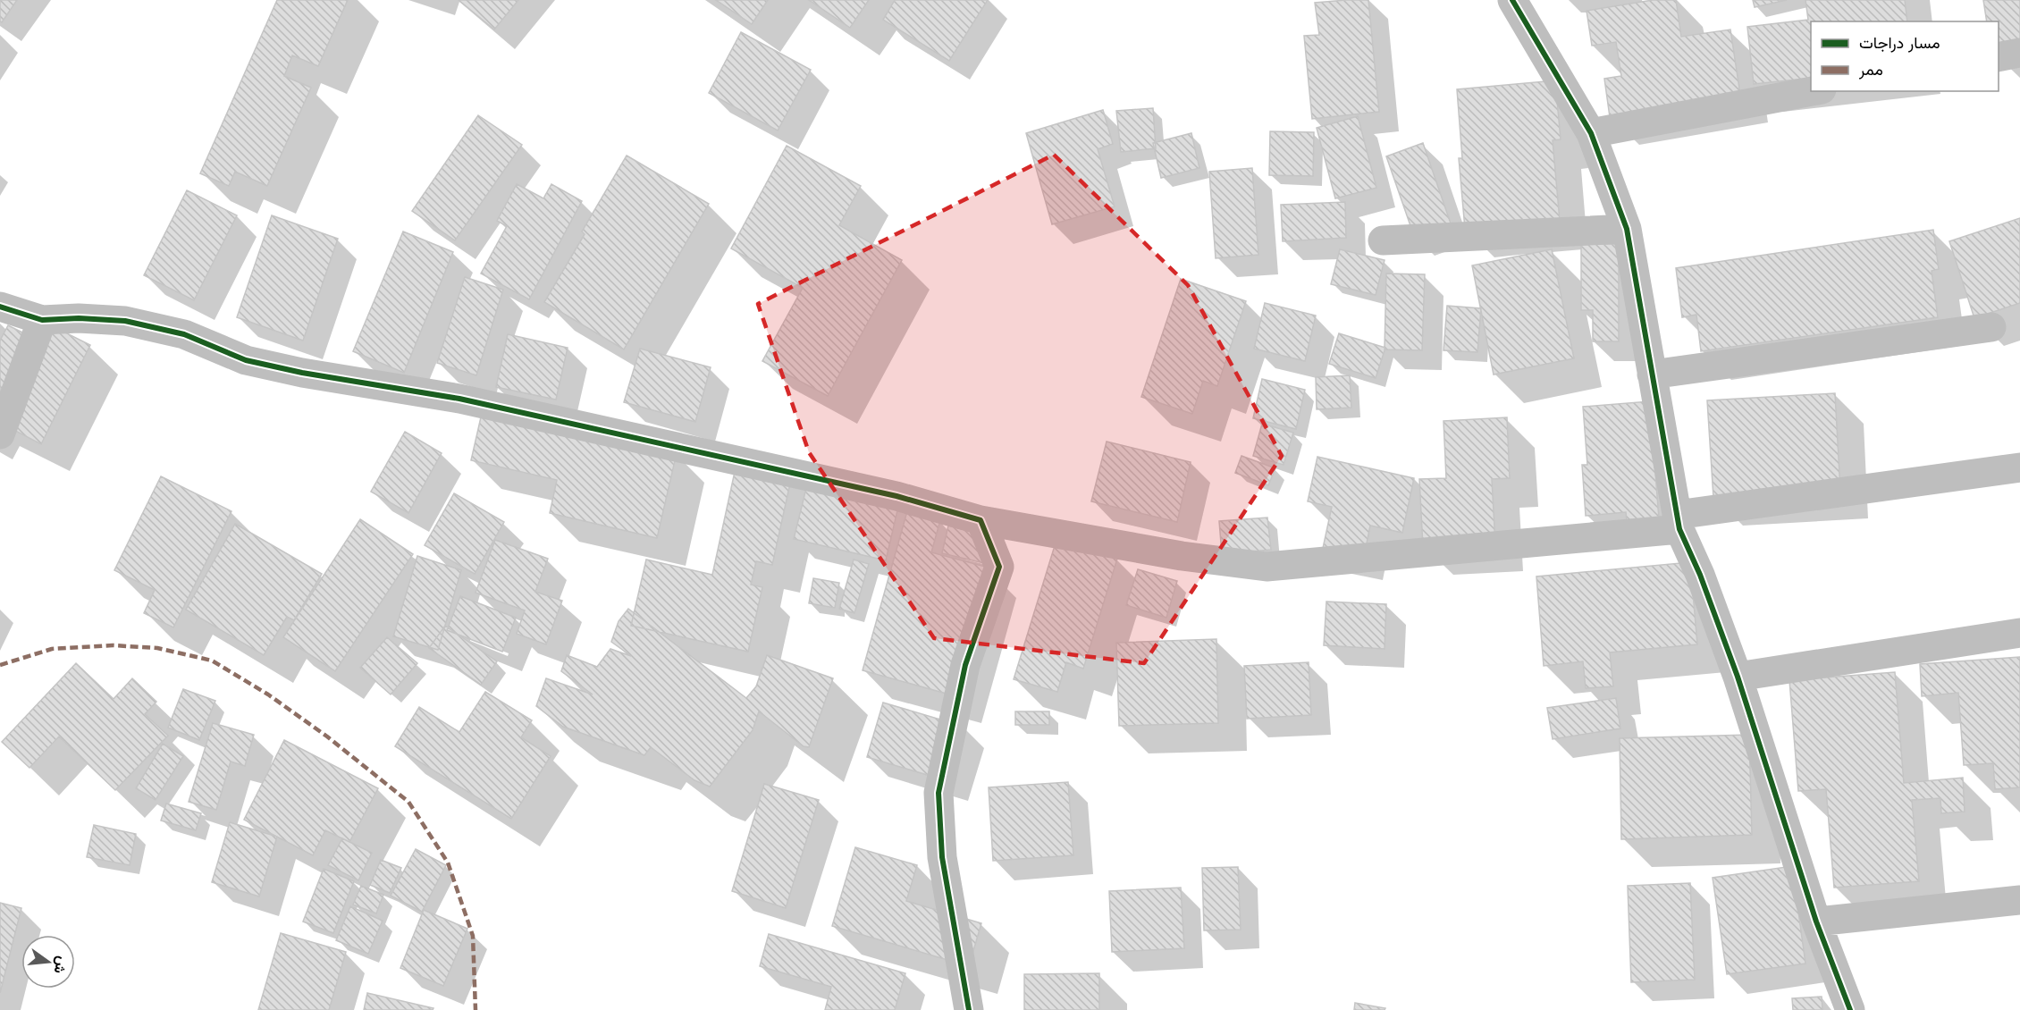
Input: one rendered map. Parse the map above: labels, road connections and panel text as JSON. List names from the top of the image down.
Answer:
{
  "legend": ["مسار دراجات", "ممر"],
  "north": "right"
}
